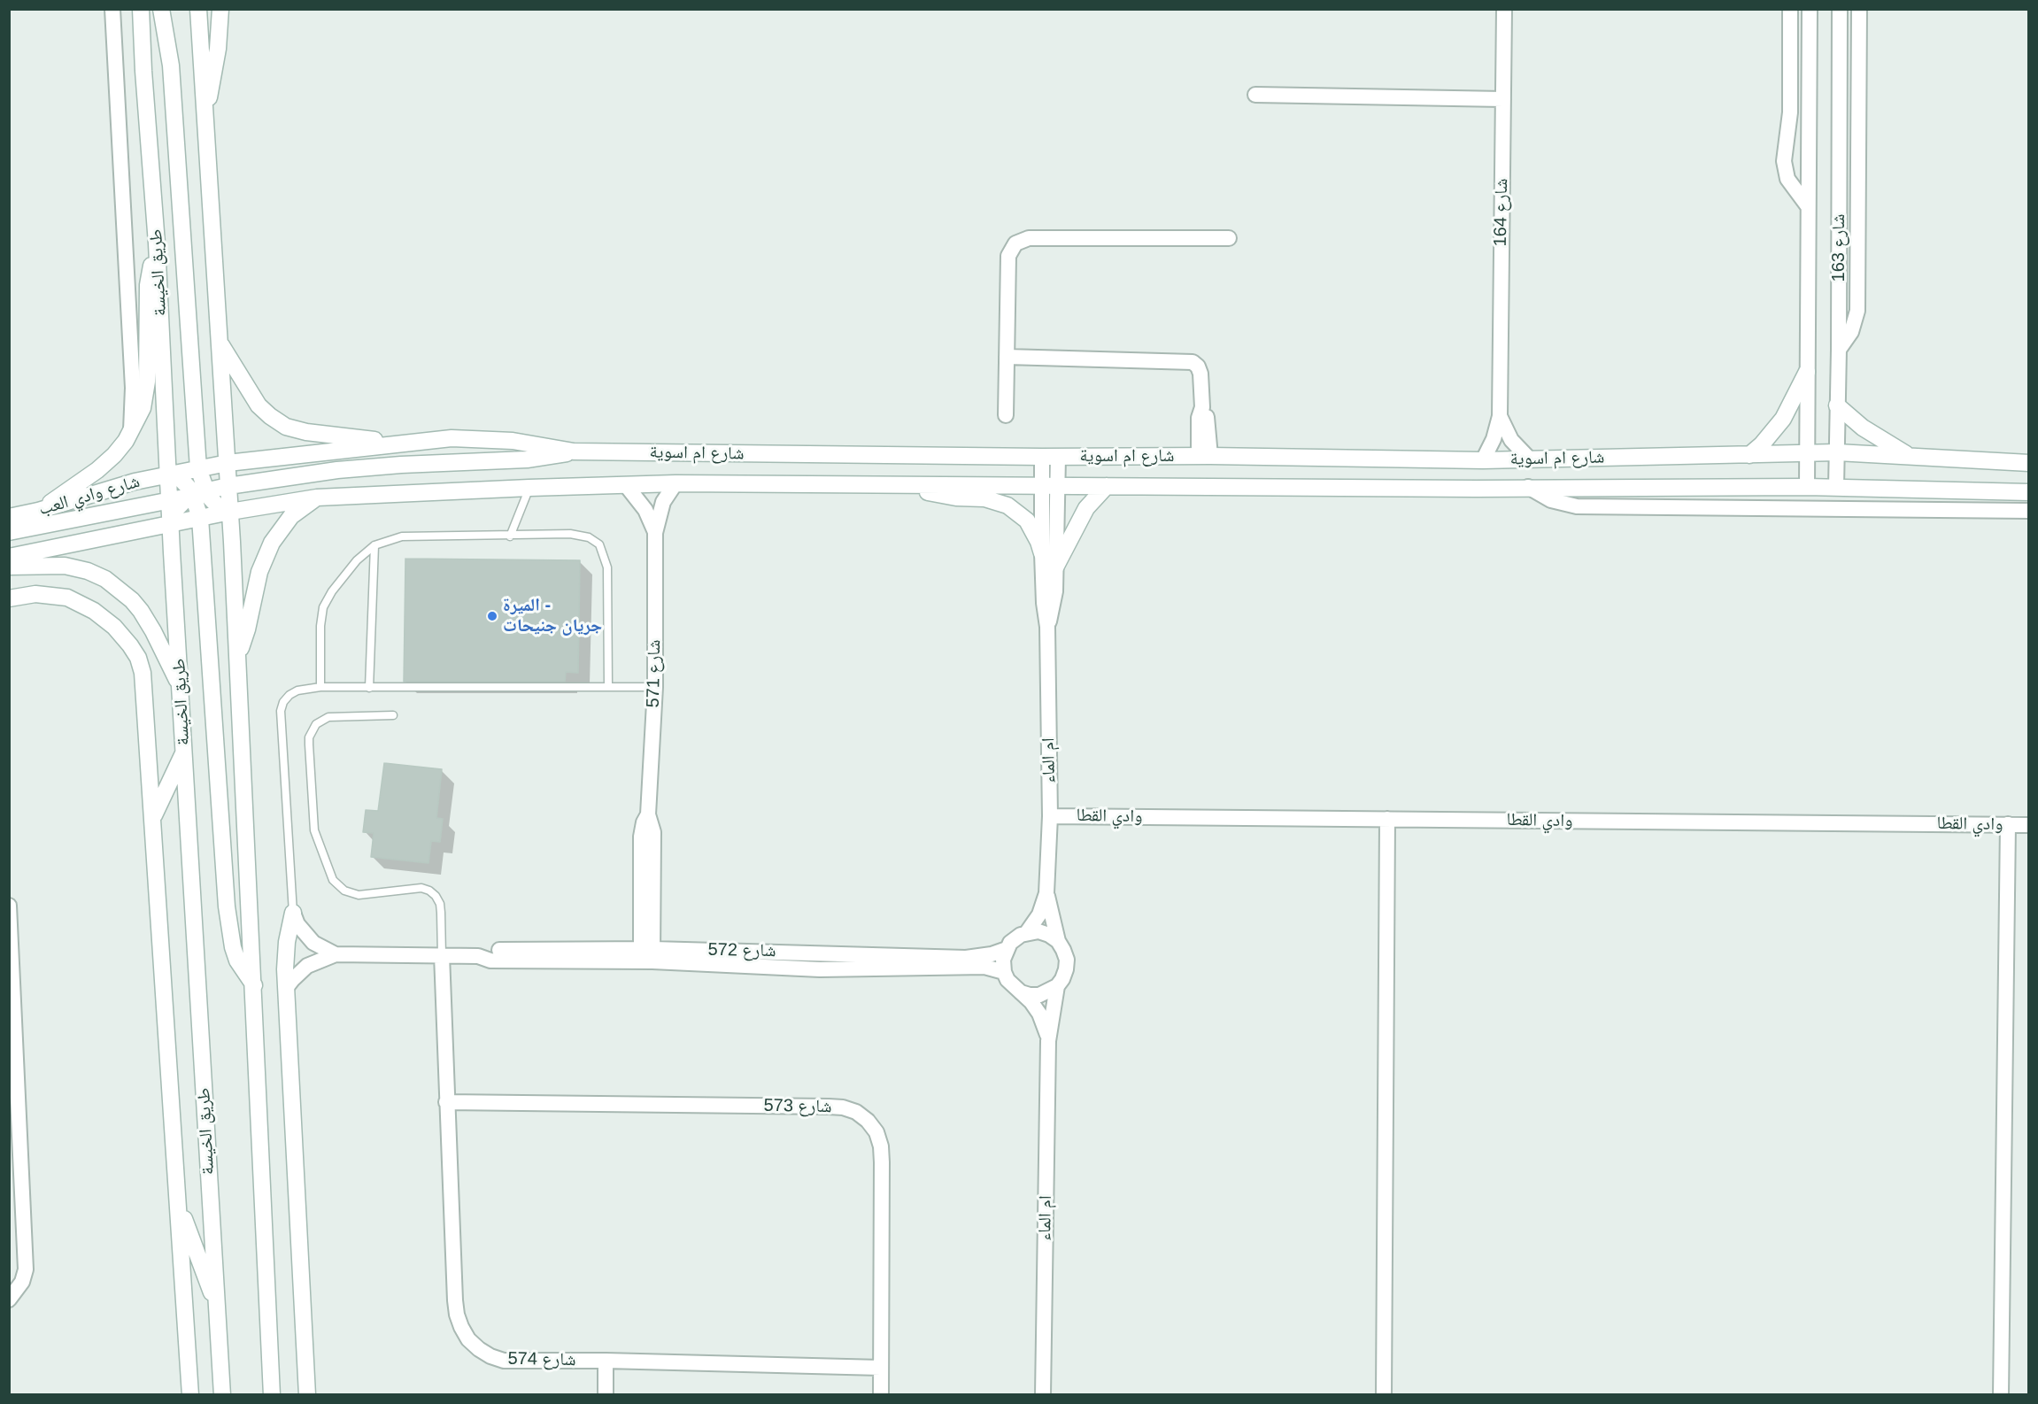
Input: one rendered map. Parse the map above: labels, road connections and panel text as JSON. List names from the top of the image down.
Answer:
{
  "streets": {
    "street": [
      "شارع 164",
      "شارع 163",
      "طريق الخيسة",
      "شارع ام اسوية",
      "شارع وادي العب",
      "شارع 571",
      "ام الماء",
      "وادي القطا",
      "شارع 572",
      "شارع 573",
      "شارع 574"
    ]
  },
  "crossings": [
    ["شارع 164", "شارع ام اسوية"],
    ["شارع 163", "شارع ام اسوية"],
    ["طريق الخيسة", "شارع ام اسوية"],
    ["طريق الخيسة", "شارع وادي العب"],
    ["شارع ام اسوية", "شارع وادي العب"],
    ["شارع ام اسوية", "شارع 571"],
    ["شارع ام اسوية", "ام الماء"],
    ["شارع 571", "شارع 572"],
    ["ام الماء", "وادي القطا"],
    ["ام الماء", "شارع 572"],
    ["شارع 572", "شارع 574"],
    ["شارع 573", "شارع 574"]
  ],
  "places": ["الميرة - جريان جنيحات"]
}
